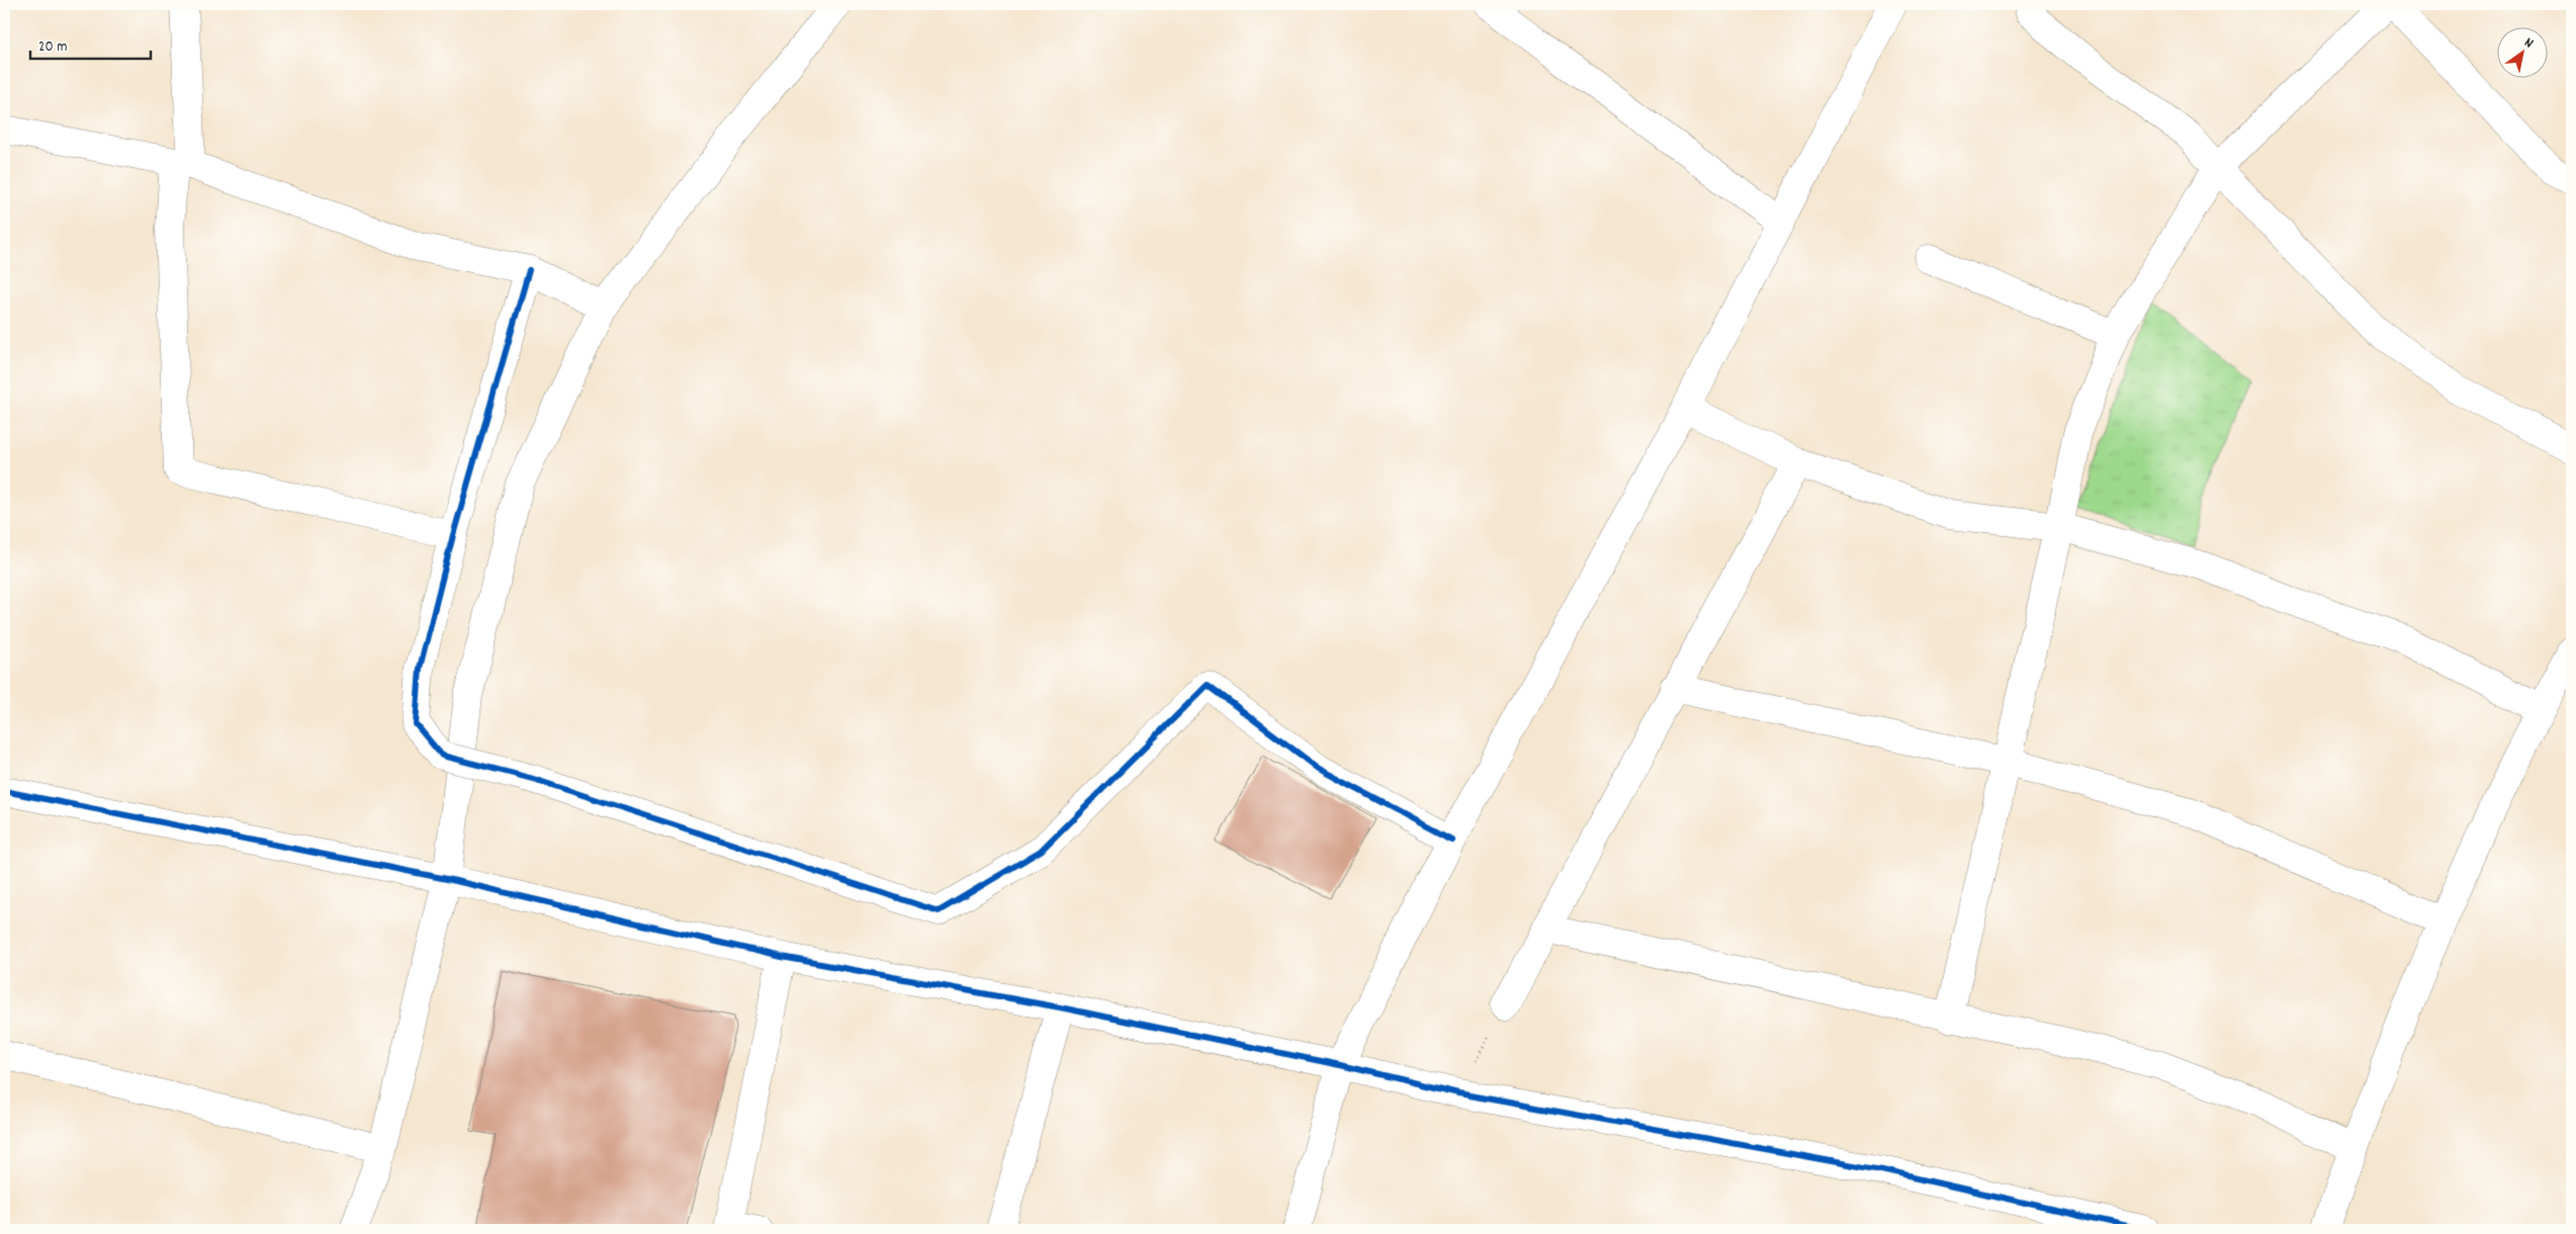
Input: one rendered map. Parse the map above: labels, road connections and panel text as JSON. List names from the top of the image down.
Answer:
{
  "scale_bar": "20 m",
  "north": "top right"
}
